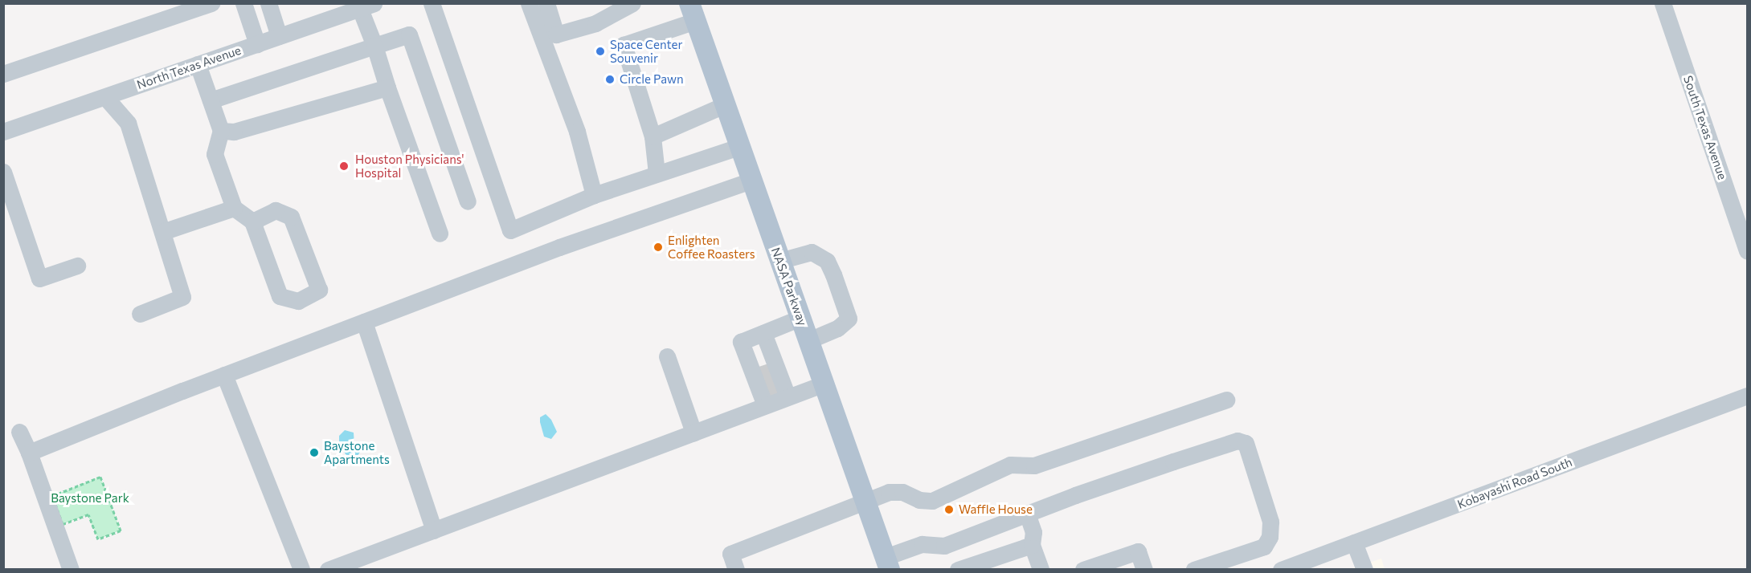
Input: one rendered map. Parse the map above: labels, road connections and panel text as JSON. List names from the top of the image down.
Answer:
{
  "streets": {
    "main road": ["NASA Parkway"],
    "street": ["North Texas Avenue", "South Texas Avenue", "Kobayashi Road South"]
  },
  "parks": ["Baystone Park"],
  "places": [
    "Space Center Souvenir",
    "Circle Pawn",
    "Houston Physicians' Hospital",
    "Enlighten Coffee Roasters",
    "Baystone Apartments",
    "Waffle House"
  ]
}
